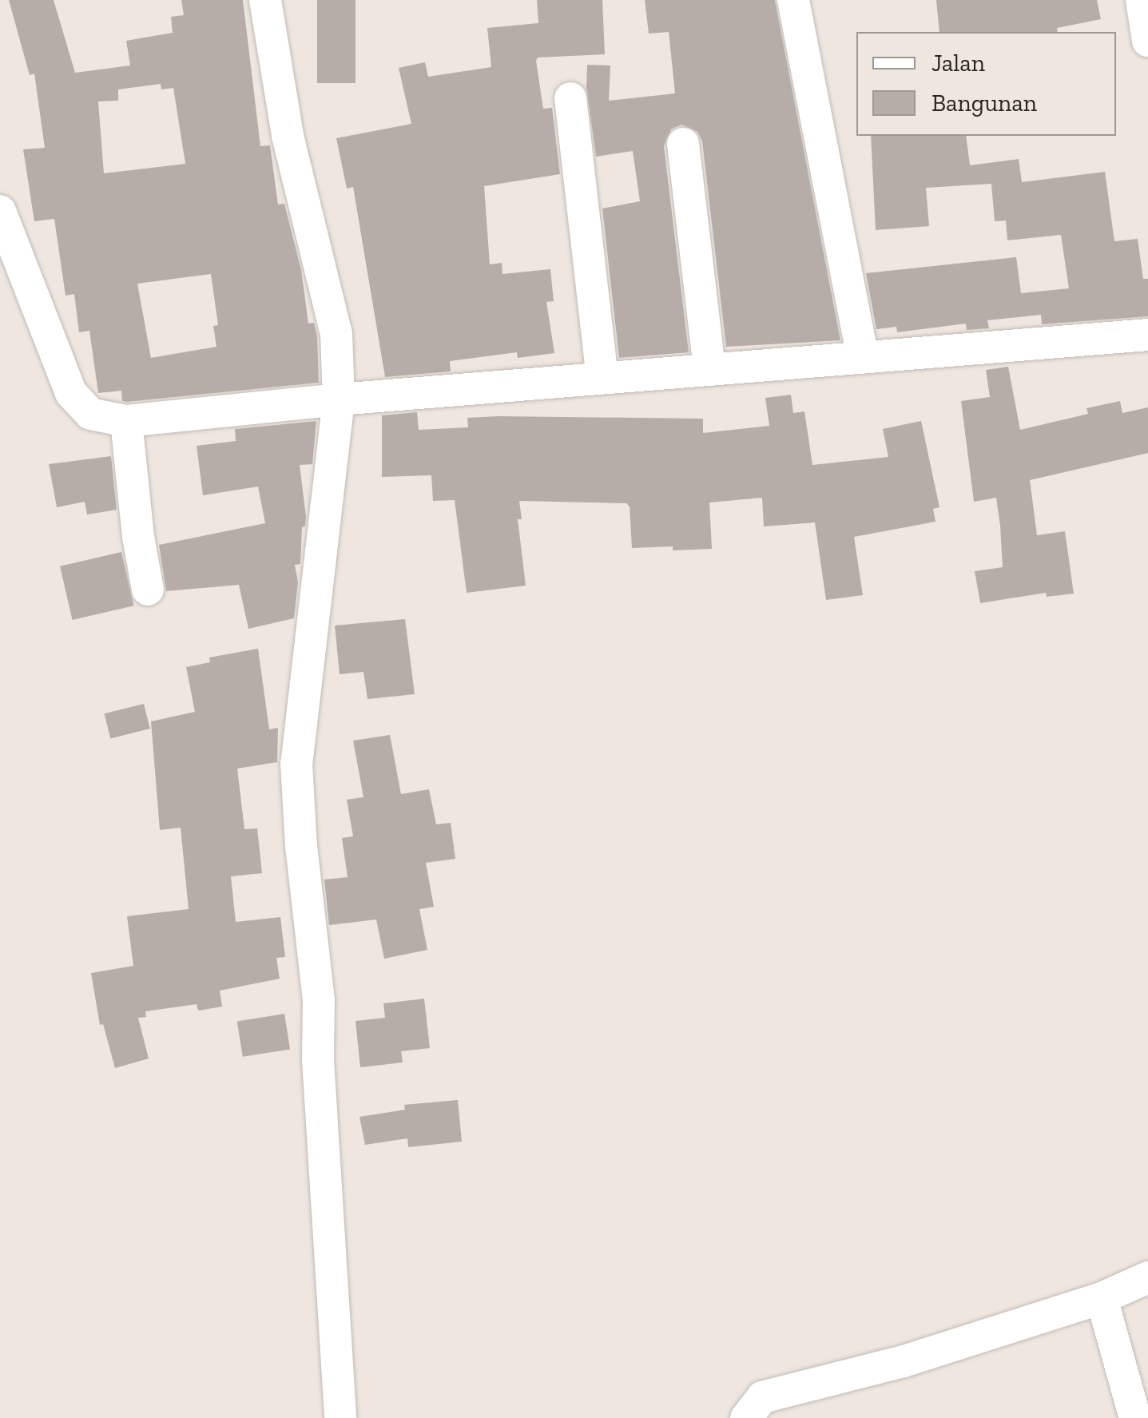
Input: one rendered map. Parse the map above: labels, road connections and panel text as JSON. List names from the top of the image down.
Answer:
{
  "legend": ["Jalan", "Bangunan"]
}
